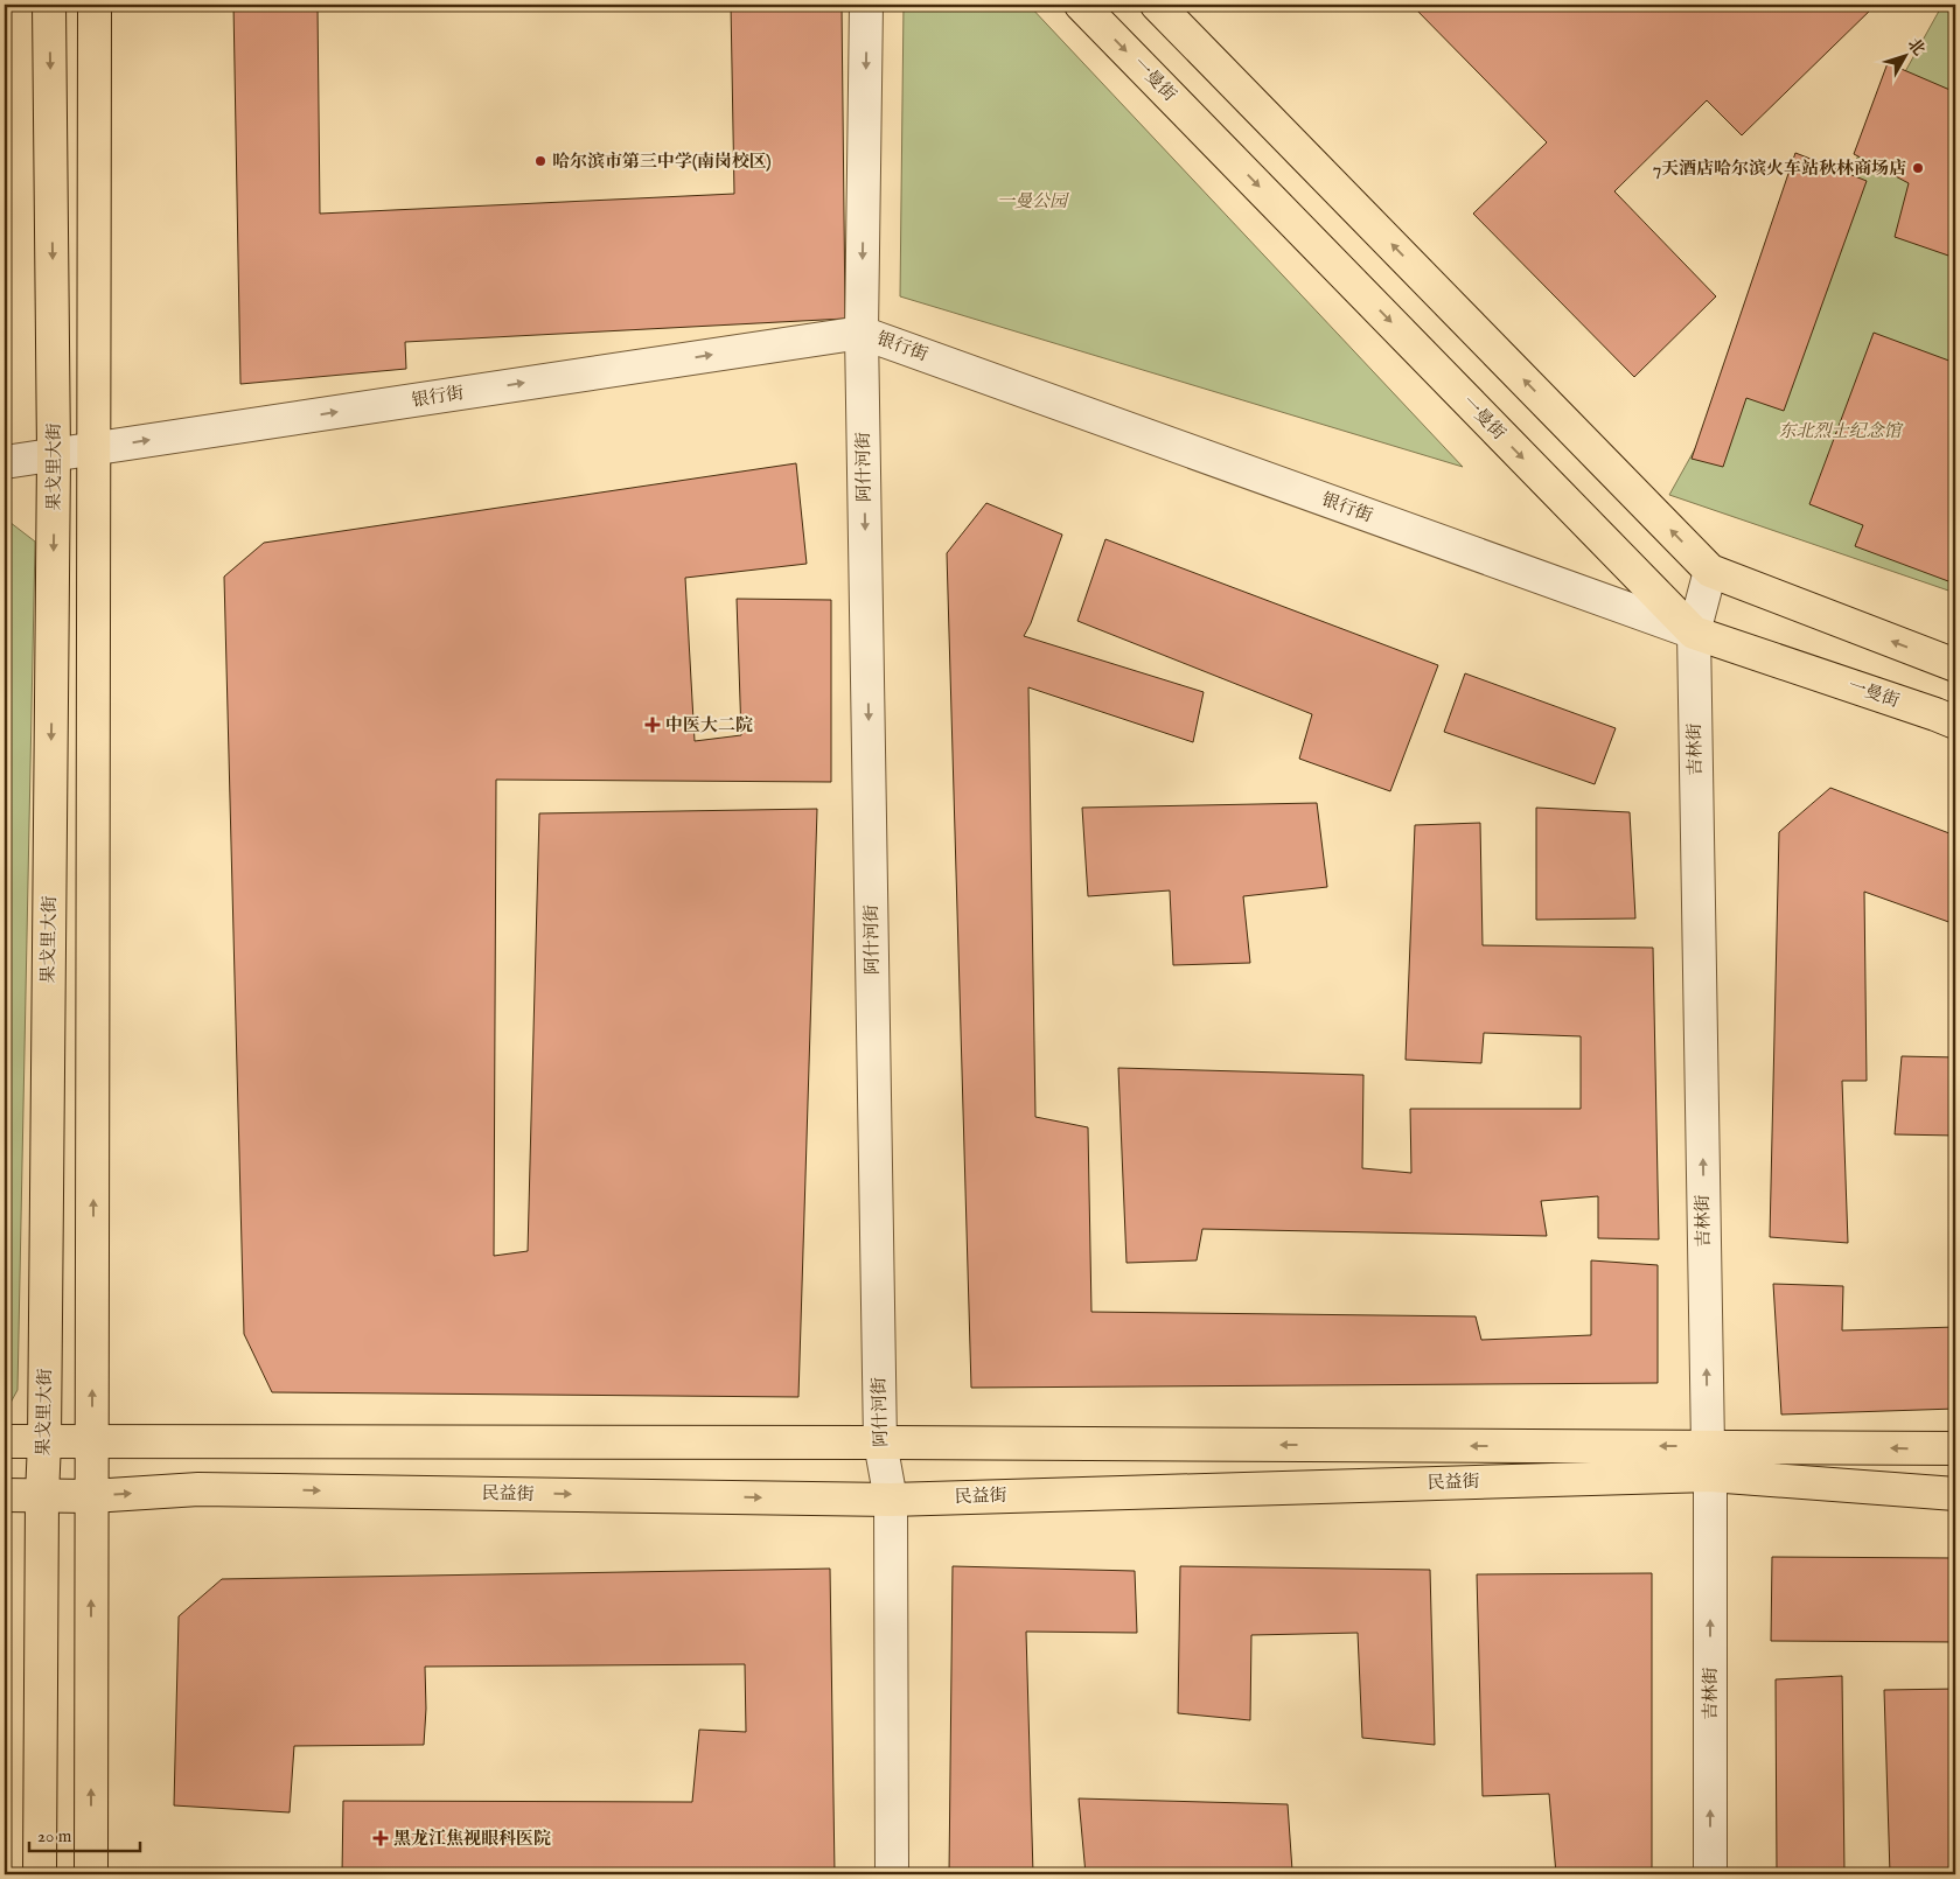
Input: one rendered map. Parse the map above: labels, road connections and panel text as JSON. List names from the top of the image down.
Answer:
{
  "streets": {
    "main road": ["一曼街", "果戈里大街", "民益街"],
    "street": ["银行街", "阿什河街", "吉林街"]
  },
  "crossings": [
    ["一曼街", "银行街"],
    ["一曼街", "吉林街"],
    ["银行街", "果戈里大街"],
    ["银行街", "阿什河街"],
    ["银行街", "吉林街"],
    ["果戈里大街", "民益街"],
    ["阿什河街", "民益街"],
    ["吉林街", "民益街"]
  ],
  "one_way": ["银行街", "阿什河街", "吉林街"],
  "parks": ["一曼公园", "东北烈士纪念馆"],
  "places": {
    "other": ["哈尔滨市第三中学(南岗校区)", "7天酒店哈尔滨火车站秋林商场店"],
    "health": ["中医大二院", "黑龙江焦视眼科医院"]
  },
  "scale_bar": "20 m",
  "north": "top right"
}
